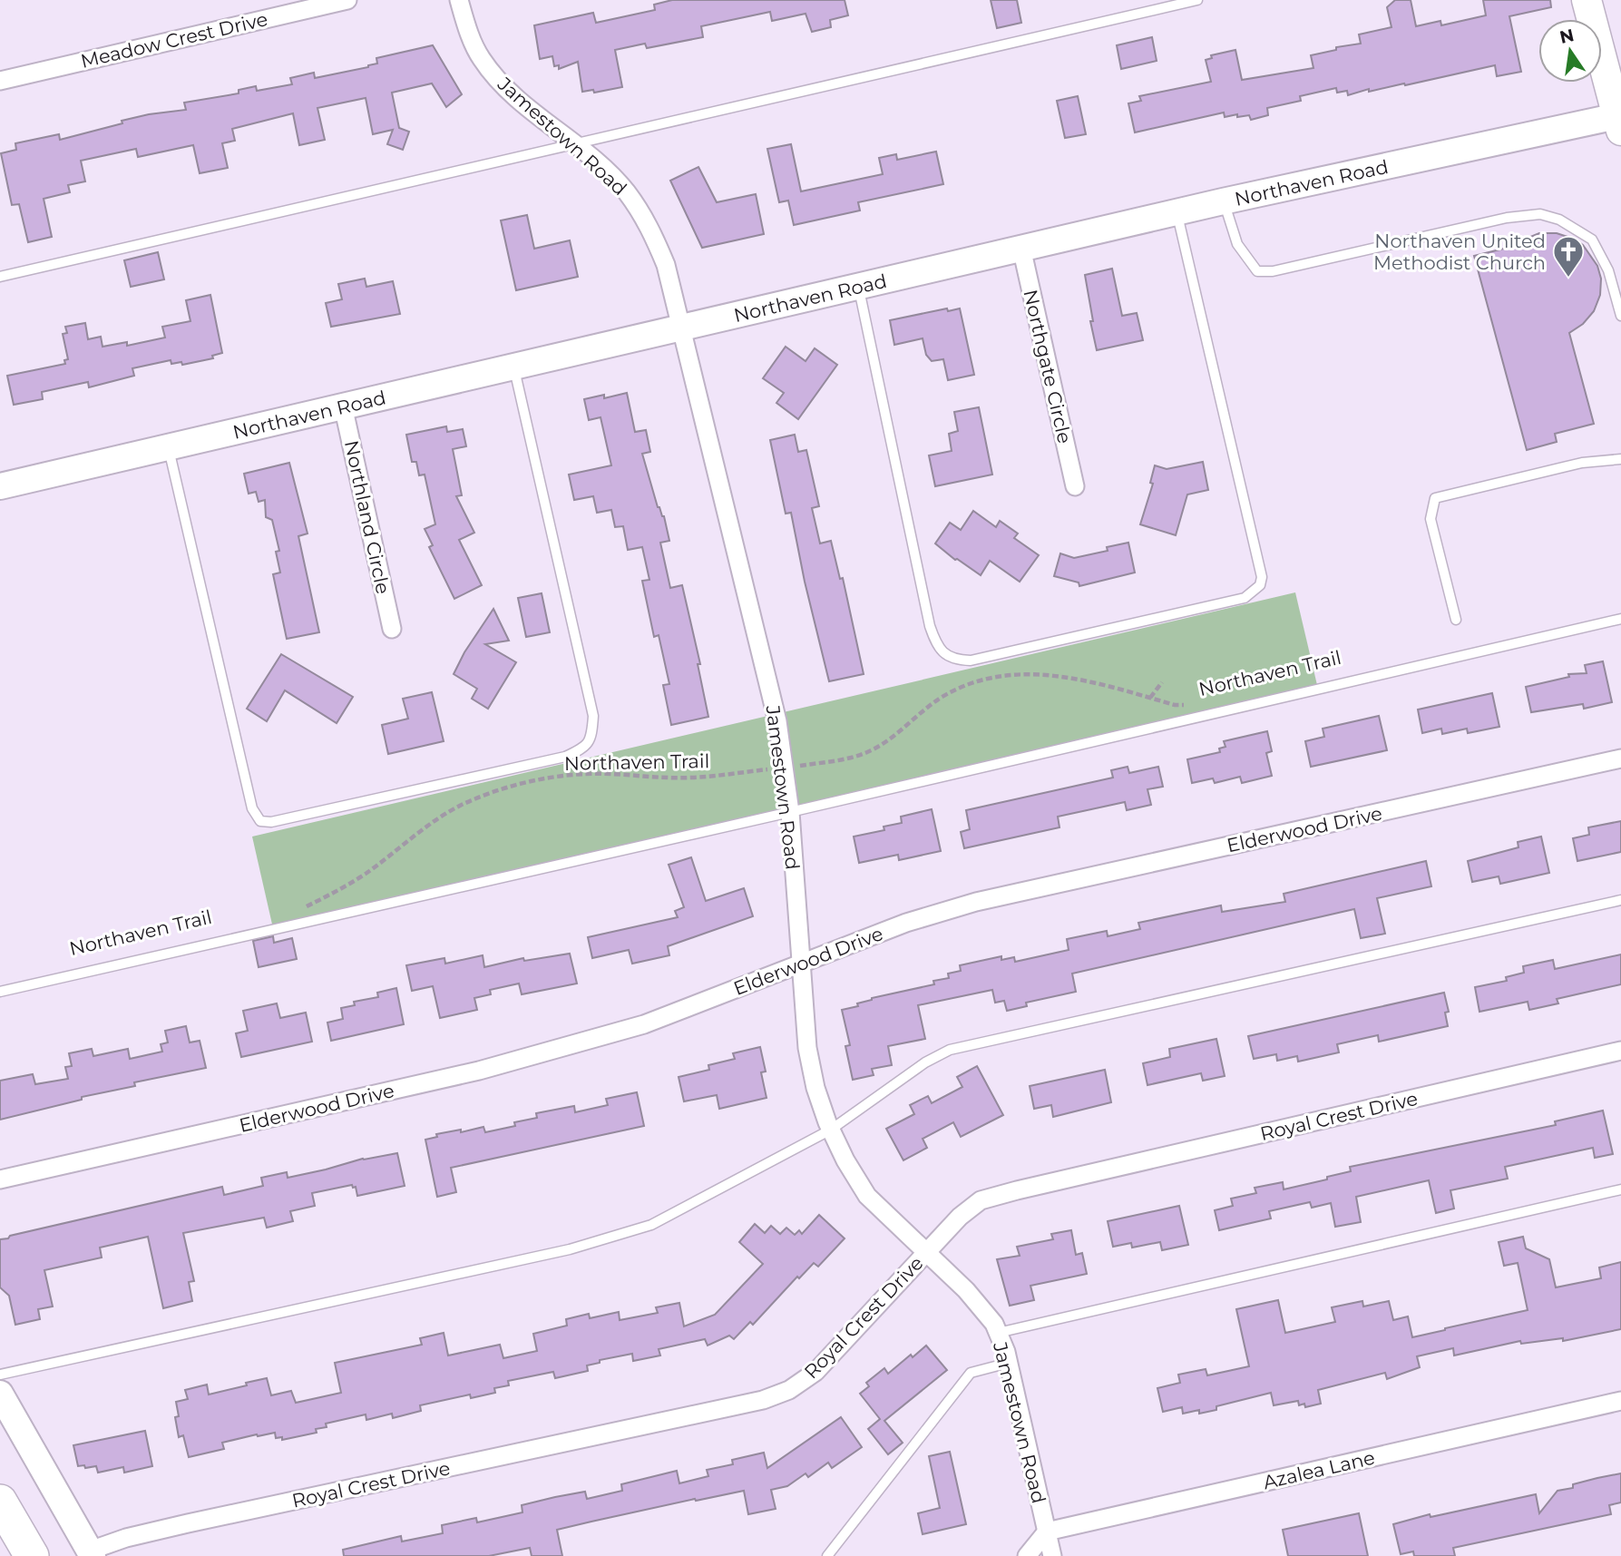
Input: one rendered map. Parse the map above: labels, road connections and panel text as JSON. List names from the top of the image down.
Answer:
{
  "streets": {
    "street": [
      "Meadow Crest Drive",
      "Jamestown Road",
      "Northaven Road",
      "Northgate Circle",
      "Northland Circle",
      "Elderwood Drive",
      "Royal Crest Drive",
      "Azalea Lane"
    ],
    "path": ["Northaven Trail"]
  },
  "crossings": [
    ["Jamestown Road", "Northaven Road"],
    ["Jamestown Road", "Northaven Trail"],
    ["Jamestown Road", "Elderwood Drive"],
    ["Jamestown Road", "Royal Crest Drive"],
    ["Jamestown Road", "Azalea Lane"],
    ["Northaven Road", "Northgate Circle"],
    ["Northaven Road", "Northland Circle"]
  ],
  "places": {
    "church": ["Northaven United Methodist Church"]
  },
  "north": "top"
}
